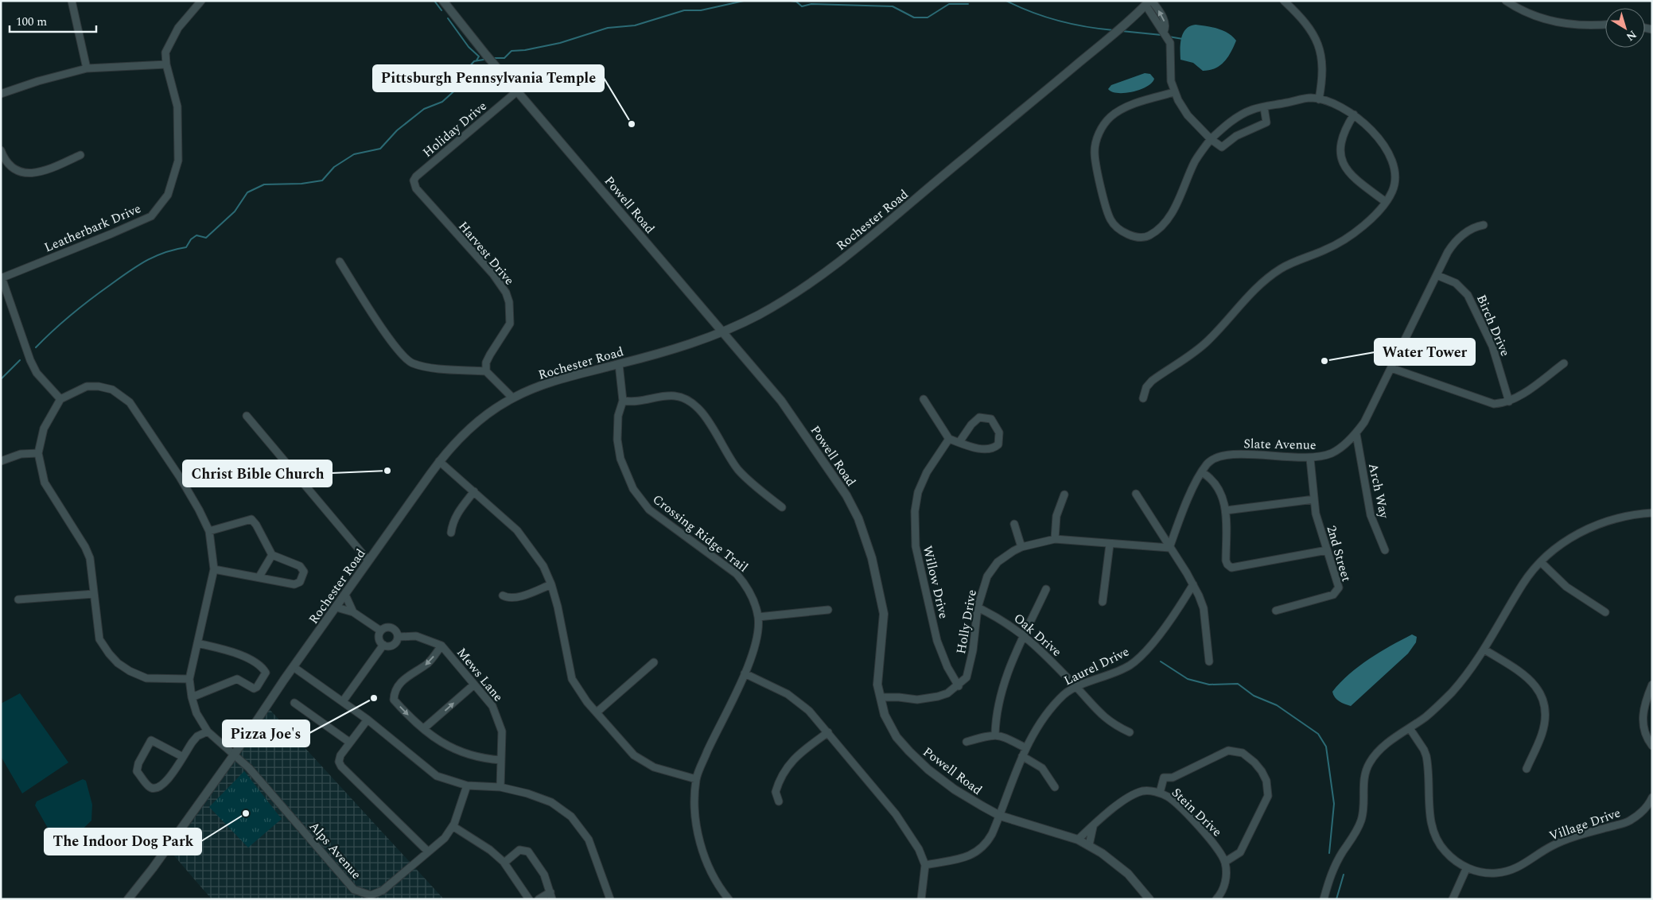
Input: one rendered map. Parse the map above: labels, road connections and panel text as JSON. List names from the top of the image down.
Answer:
{
  "streets": {
    "street": [
      "Holiday Drive",
      "Powell Road",
      "Rochester Road",
      "Leatherbark Drive",
      "Harvest Drive",
      "Birch Drive",
      "Slate Avenue",
      "Arch Way",
      "Crossing Ridge Trail",
      "2nd Street",
      "Willow Drive",
      "Holly Drive",
      "Oak Drive",
      "Laurel Drive",
      "Mews Lane",
      "Stein Drive",
      "Village Drive",
      "Alps Avenue"
    ]
  },
  "crossings": [
    ["Holiday Drive", "Powell Road"],
    ["Holiday Drive", "Harvest Drive"],
    ["Powell Road", "Rochester Road"],
    ["Powell Road", "Holly Drive"],
    ["Powell Road", "Laurel Drive"],
    ["Powell Road", "Stein Drive"],
    ["Rochester Road", "Crossing Ridge Trail"],
    ["Rochester Road", "Alps Avenue"],
    ["Birch Drive", "Slate Avenue"],
    ["Slate Avenue", "Arch Way"],
    ["Slate Avenue", "2nd Street"],
    ["Slate Avenue", "Holly Drive"],
    ["Willow Drive", "Holly Drive"],
    ["Holly Drive", "Oak Drive"],
    ["Oak Drive", "Laurel Drive"]
  ],
  "places": [
    "Pittsburgh Pennsylvania Temple",
    "Water Tower",
    "Christ Bible Church",
    "Pizza Joe's",
    "The Indoor Dog Park"
  ],
  "scale_bar": "100 m",
  "north": "bottom right"
}
